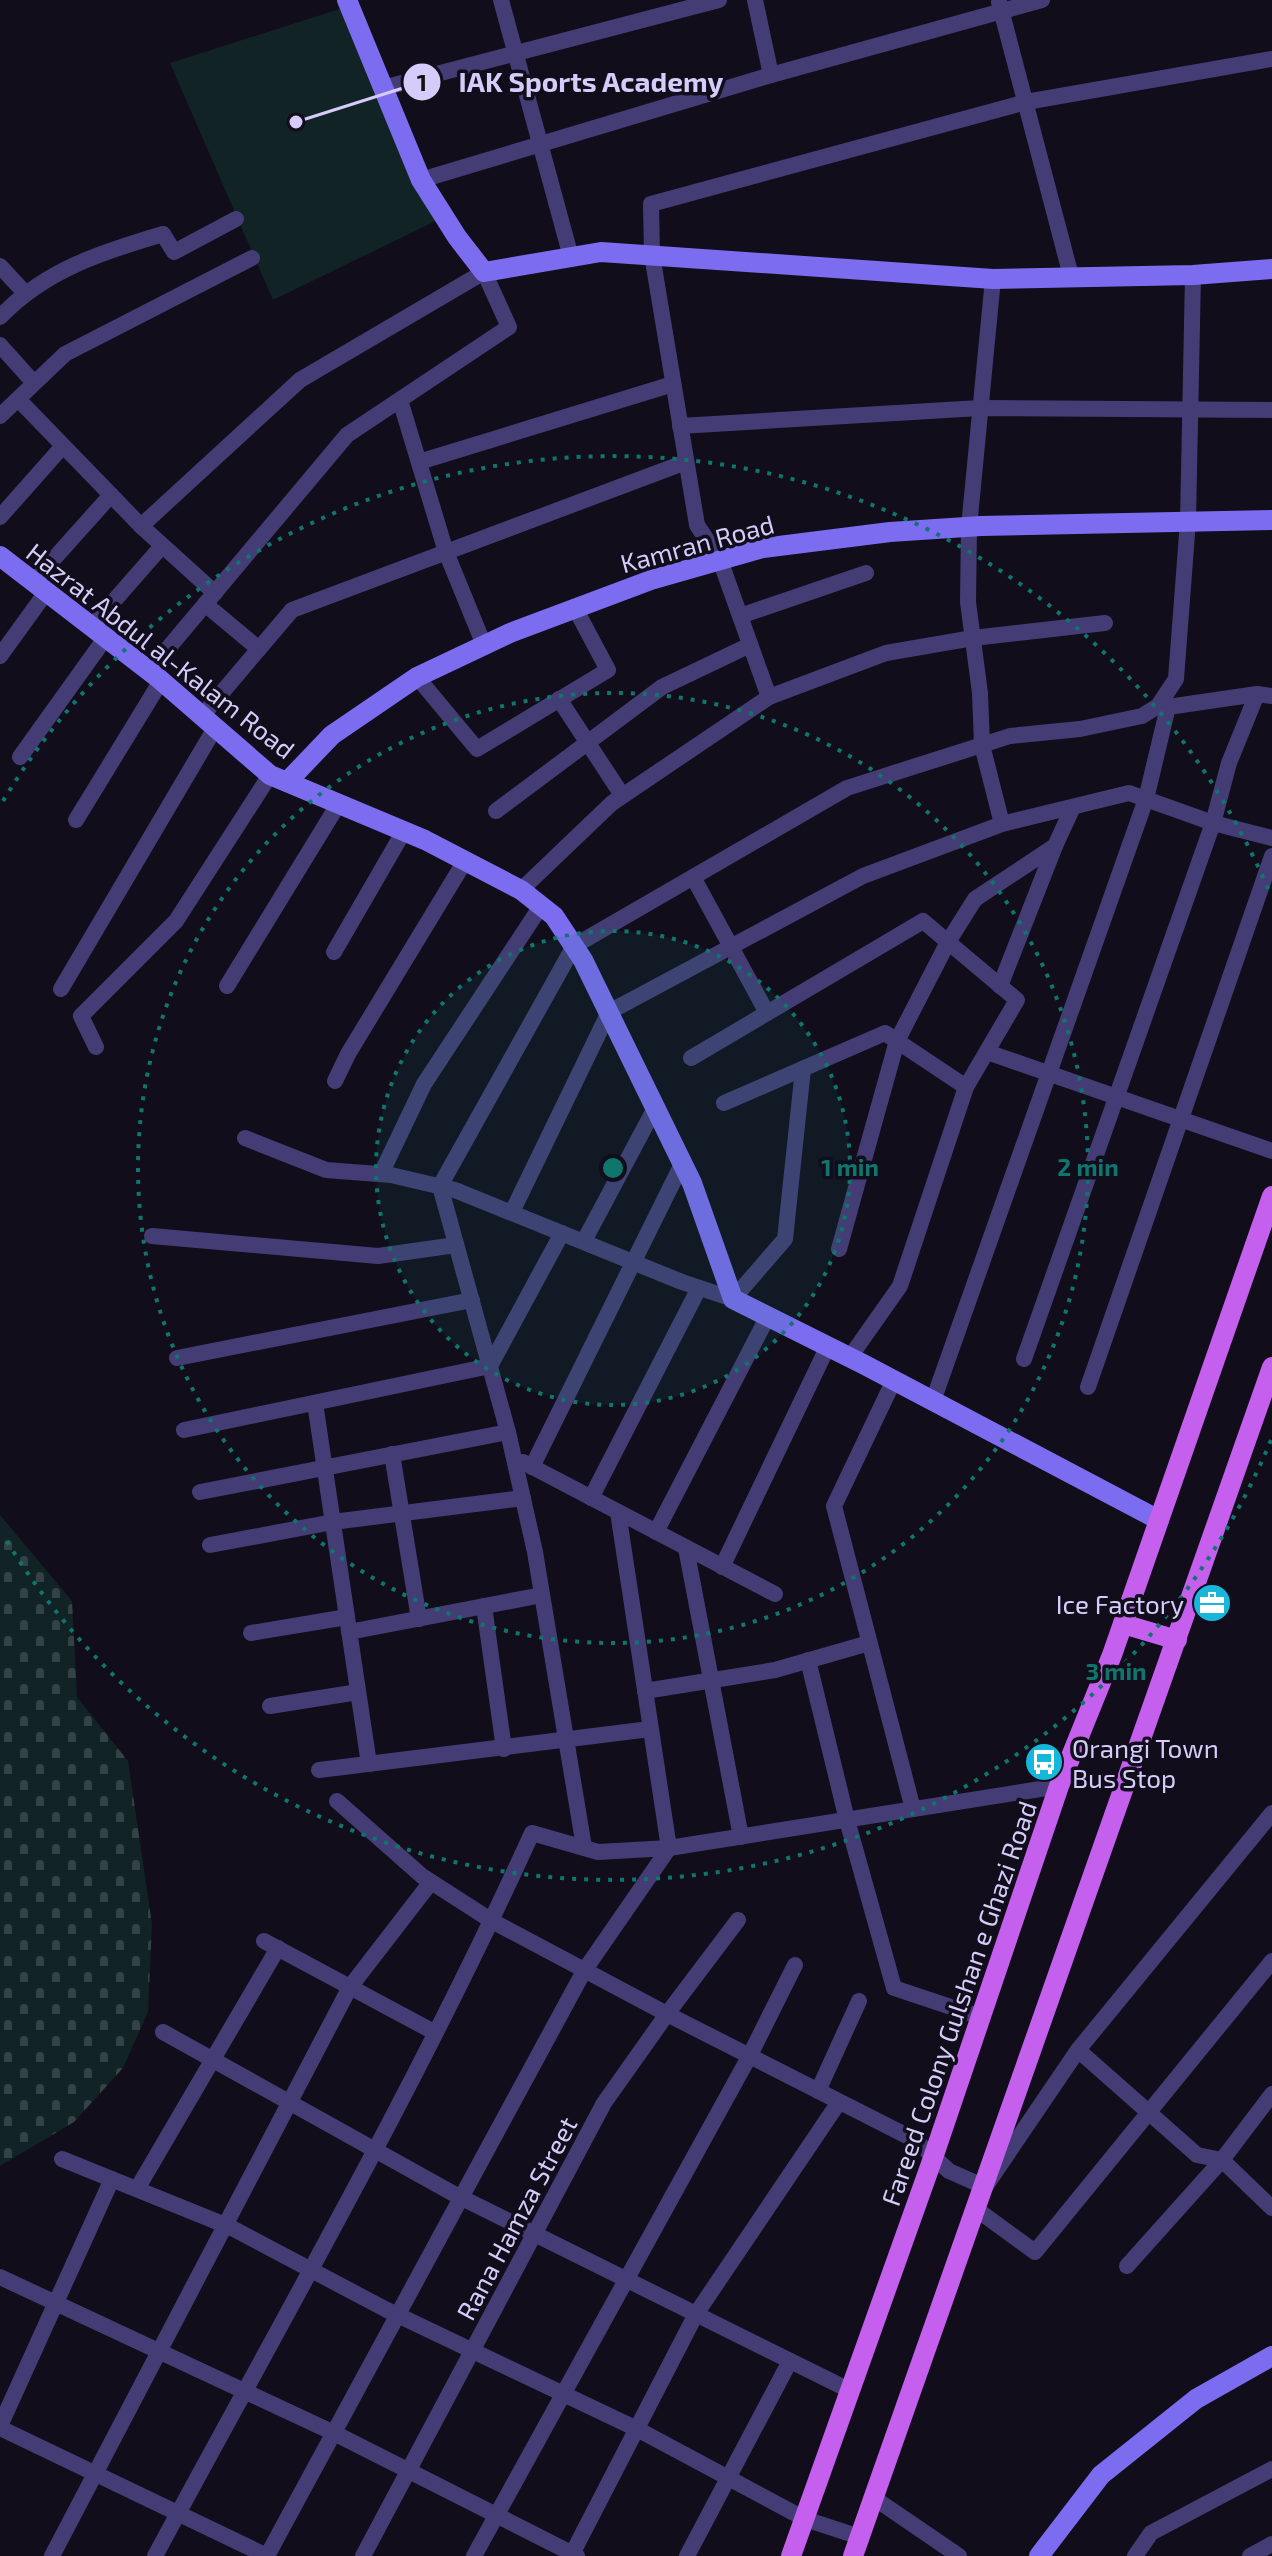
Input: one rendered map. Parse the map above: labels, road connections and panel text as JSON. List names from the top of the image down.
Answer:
{
  "streets": {
    "main road": ["Fareed Colony Gulshan e Ghazi Road"],
    "street": ["Kamran Road", "Hazrat Abdul al-Kalam Road", "Rana Hamza Street"]
  },
  "crossings": [
    ["Kamran Road", "Hazrat Abdul al-Kalam Road"]
  ],
  "places": {
    "other": ["IAK Sports Academy"],
    "office": ["Ice Factory"],
    "bus stop": ["Orangi Town Bus Stop"]
  },
  "rings": ["1 min", "2 min", "3 min"]
}
